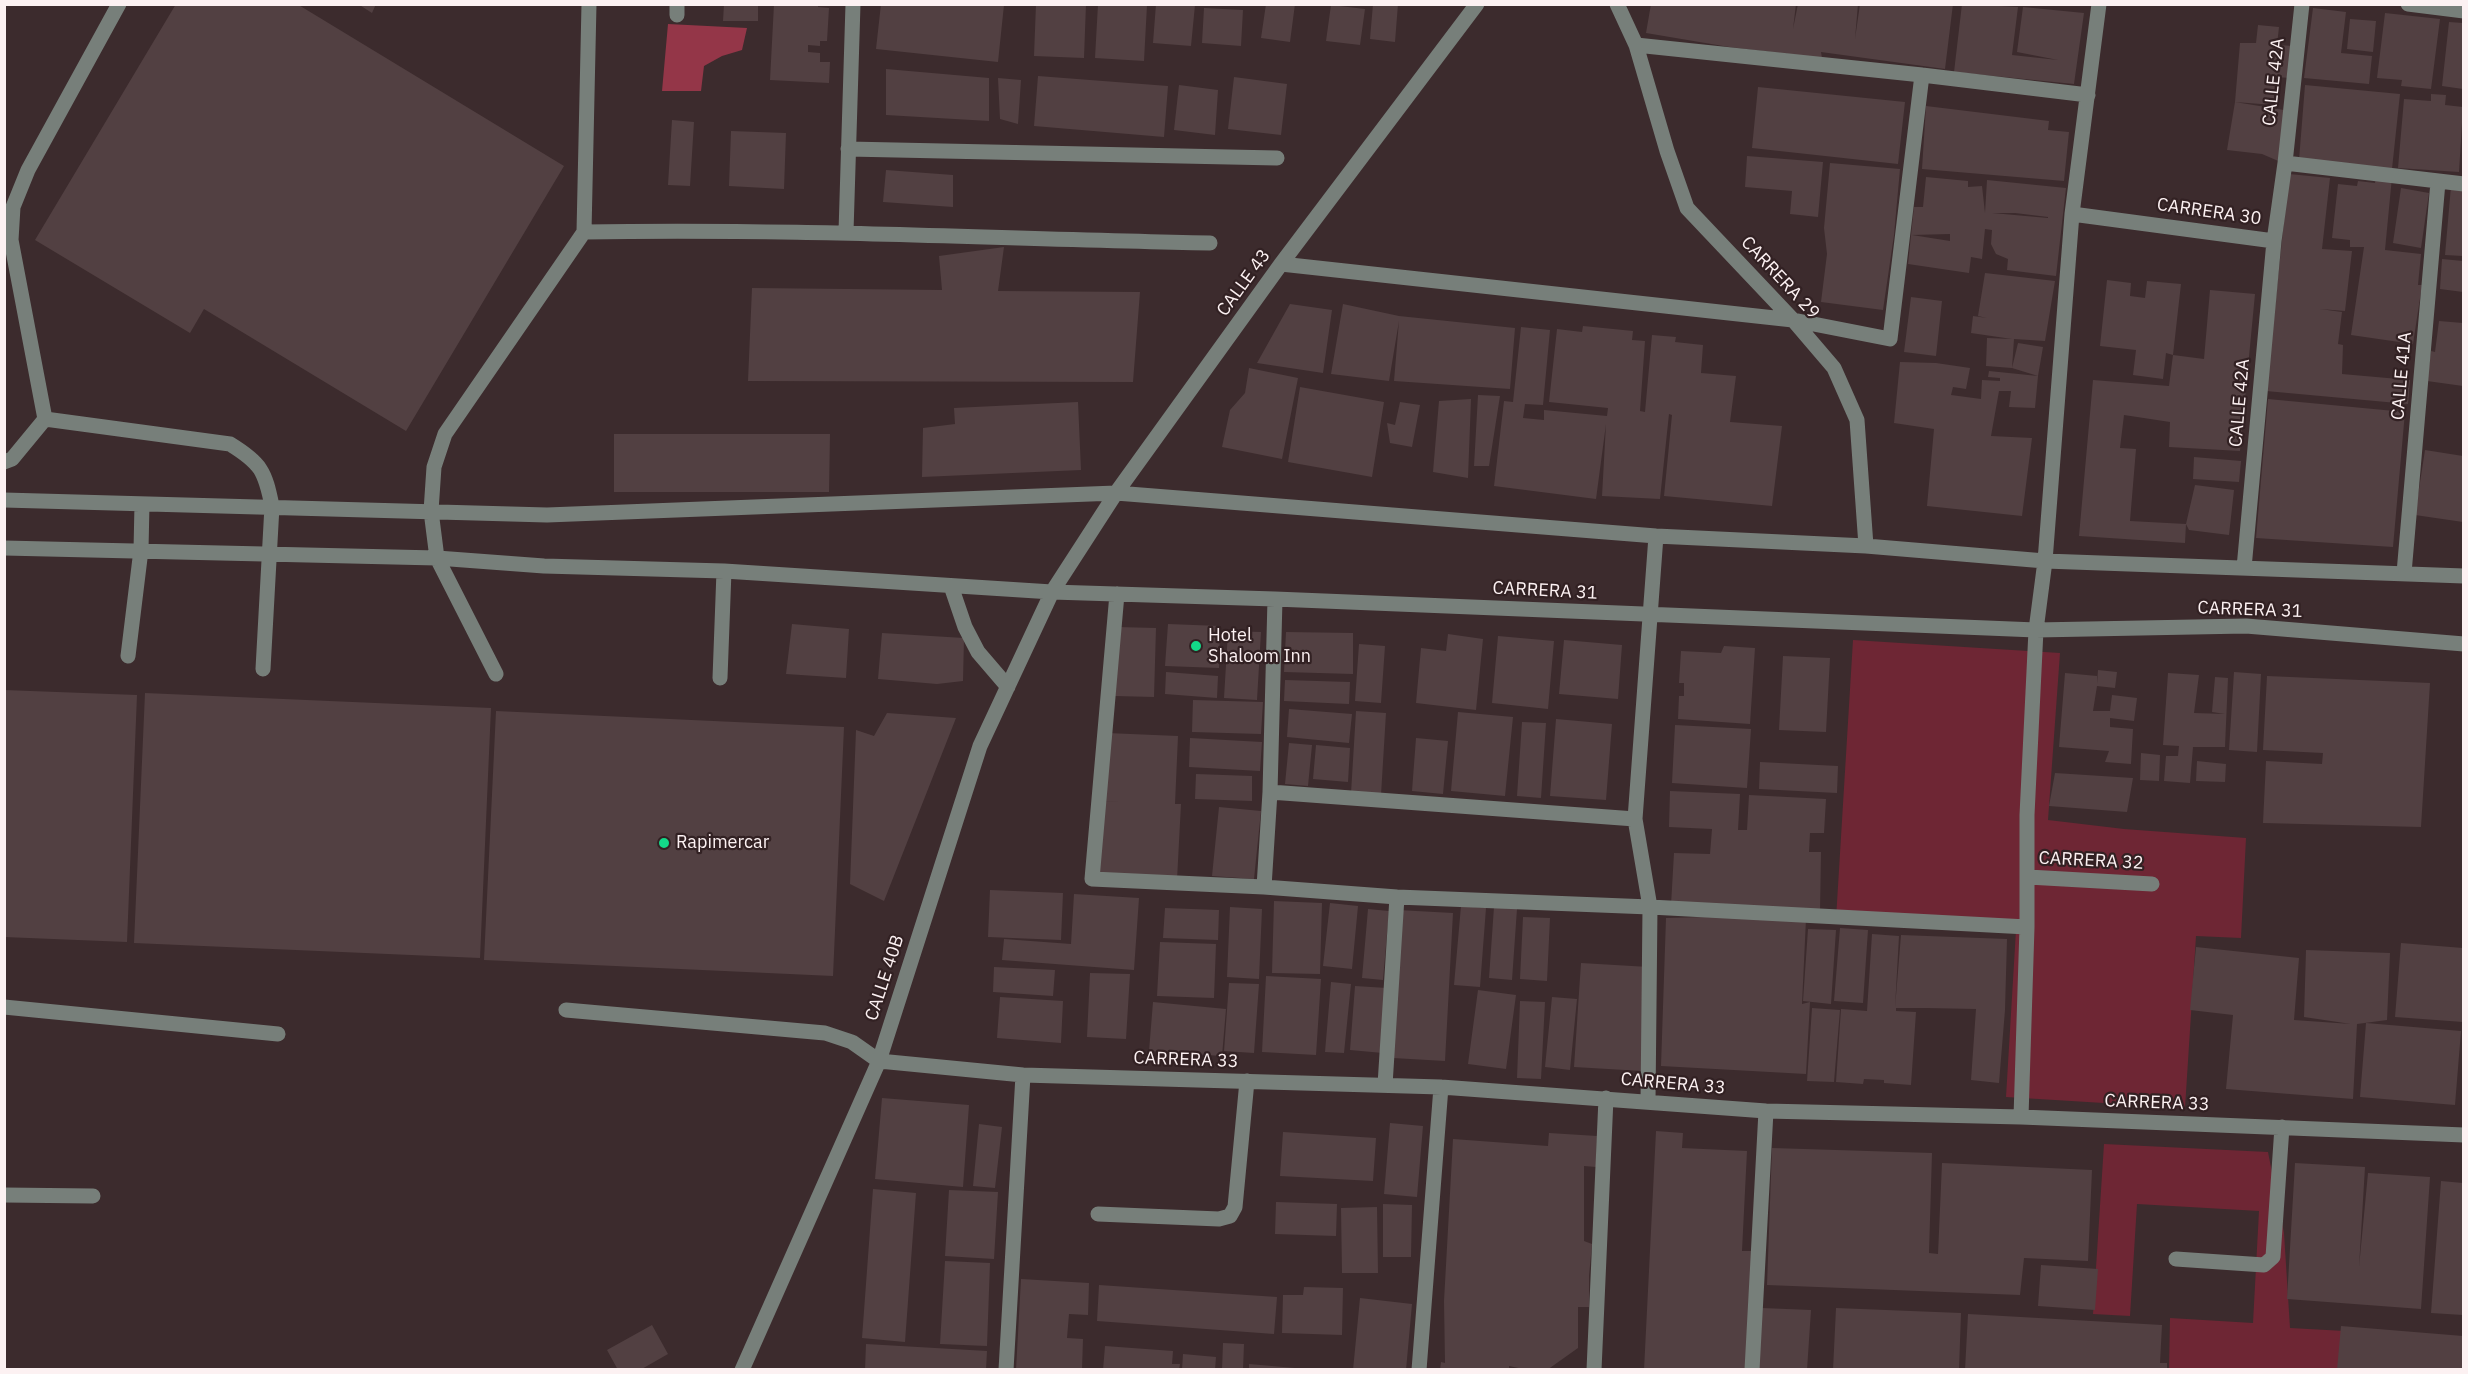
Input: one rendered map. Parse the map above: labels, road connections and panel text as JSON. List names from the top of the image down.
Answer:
{
  "streets": {
    "street": [
      "CALLE 42A",
      "CARRERA 30",
      "CARRERA 29",
      "CALLE 43",
      "CALLE 41A",
      "CARRERA 31",
      "CARRERA 32",
      "CALLE 40B",
      "CARRERA 33"
    ]
  },
  "crossings": [
    ["CALLE 42A", "CARRERA 30"],
    ["CALLE 43", "CARRERA 31"],
    ["CALLE 43", "CALLE 40B"],
    ["CARRERA 31", "CALLE 40B"],
    ["CALLE 40B", "CARRERA 33"]
  ],
  "places": ["Hotel Shaloom Inn", "Rapimercar"]
}
